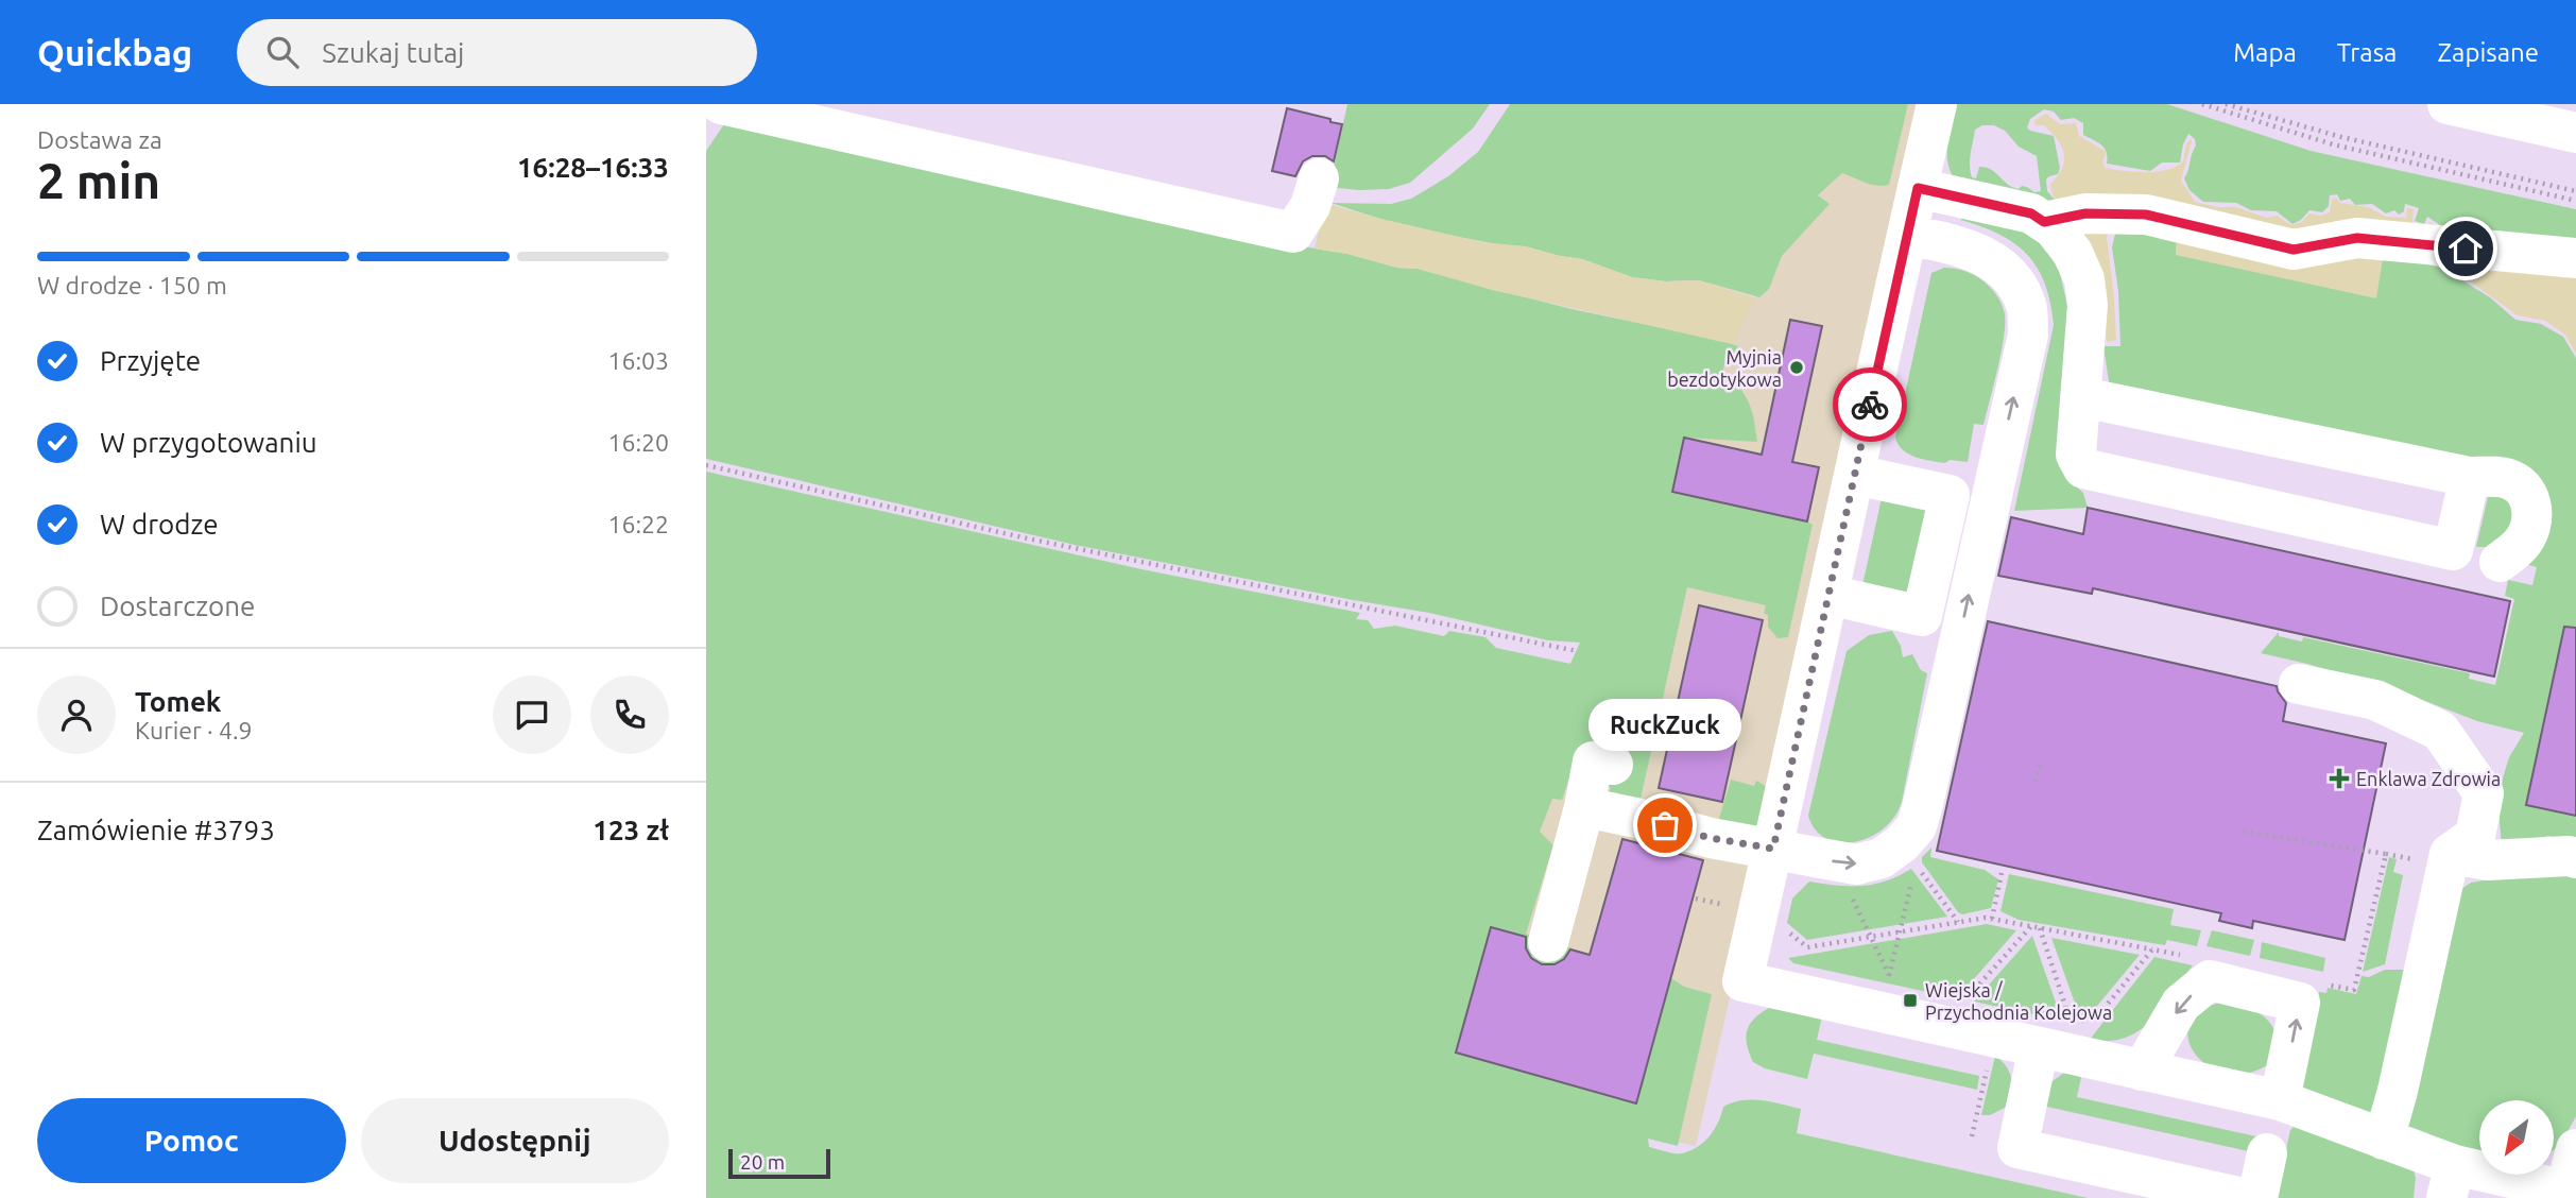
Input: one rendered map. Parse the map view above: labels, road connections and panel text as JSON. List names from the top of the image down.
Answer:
{
  "places": {
    "other": ["Myjnia bezdotykowa", "RuckZuck"],
    "health": ["Enklawa Zdrowia"],
    "transit": ["Wiejska / Przychodnia Kolejowa"]
  },
  "scale_bar": "20 m",
  "north": "bottom left",
  "page": {
    "header": "Quickbag",
    "search": "Szukaj tutaj",
    "nav": ["Mapa", "Trasa", "Zapisane"],
    "heading": ["2 min", "Dostawa za", "16:28–16:33"],
    "panel": [
      "Tomek",
      "Kurier · 4.9",
      "Zamówienie #3793",
      "123 zł"
    ],
    "bar": "W drodze · 150 m",
    "list": [
      ["Przyjęte", "16:03"],
      ["W przygotowaniu", "16:20"],
      ["W drodze", "16:22"],
      "Dostarczone"
    ],
    "bubble": "RuckZuck",
    "buttons": ["Pomoc", "Udostępnij"],
    "scale": "20 m"
  }
}
